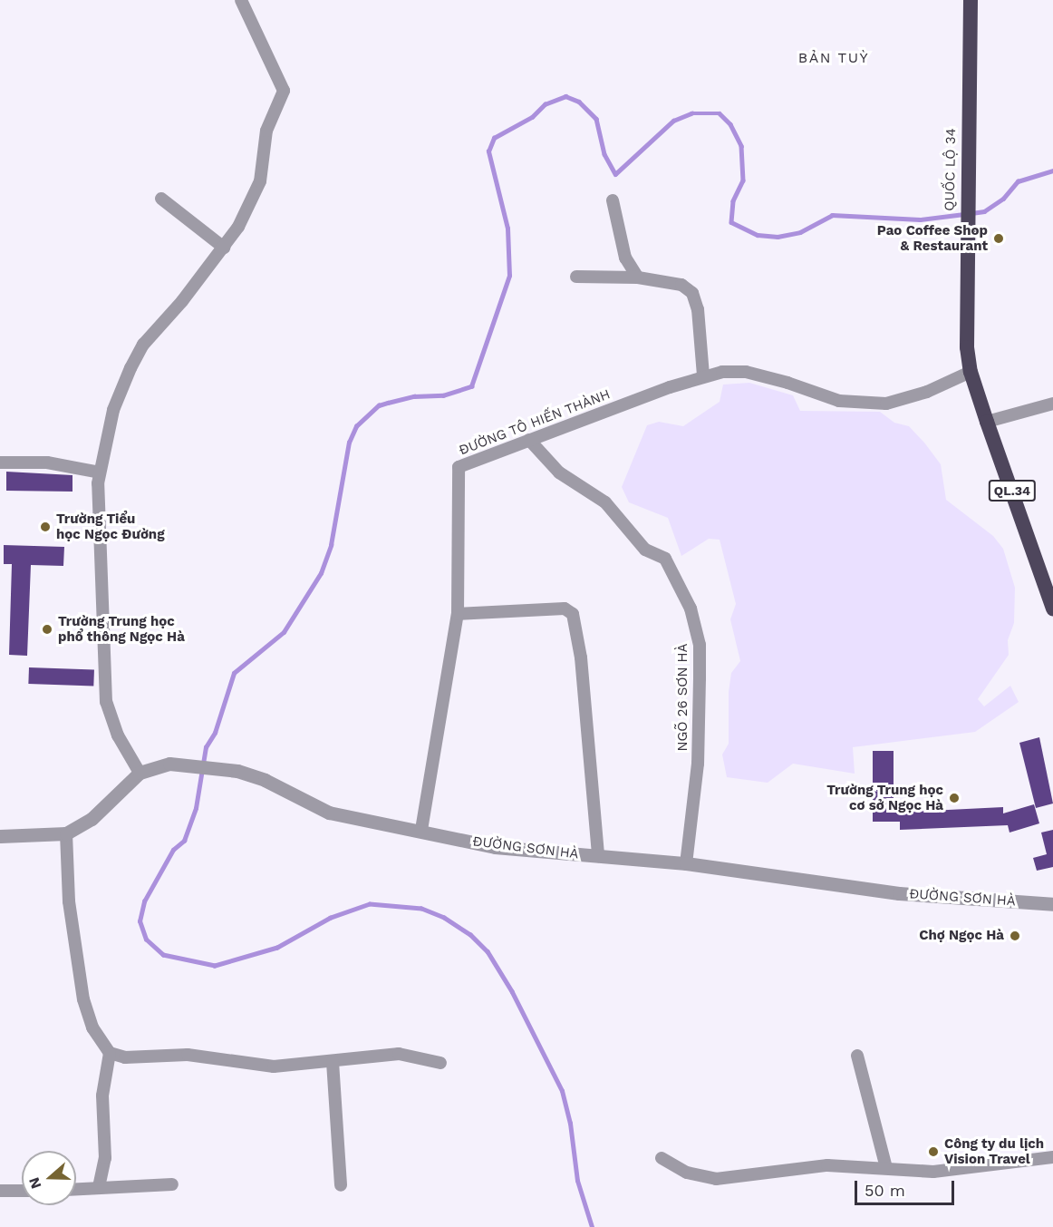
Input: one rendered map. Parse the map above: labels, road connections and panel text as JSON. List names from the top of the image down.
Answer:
{
  "streets": {
    "highway": ["QUỐC LỘ 34", "QL.34"],
    "street": ["ĐƯỜNG TÔ HIẾN THÀNH", "NGÕ 26 SƠN HÀ", "ĐƯỜNG SƠN HÀ"]
  },
  "crossings": [
    ["QUỐC LỘ 34", "ĐƯỜNG TÔ HIẾN THÀNH"],
    ["QUỐC LỘ 34", "QL.34"],
    ["ĐƯỜNG TÔ HIẾN THÀNH", "QL.34"],
    ["ĐƯỜNG TÔ HIẾN THÀNH", "NGÕ 26 SƠN HÀ"],
    ["ĐƯỜNG TÔ HIẾN THÀNH", "ĐƯỜNG SƠN HÀ"],
    ["NGÕ 26 SƠN HÀ", "ĐƯỜNG SƠN HÀ"]
  ],
  "districts": ["BẢN TUỲ"],
  "places": [
    "Pao Coffee Shop & Restaurant",
    "Trường Tiểu học Ngọc Đường",
    "Trường Trung học phổ thông Ngọc Hà",
    "Trường Trung học cơ sở Ngọc Hà",
    "Chợ Ngọc Hà",
    "Công ty du lịch Vision Travel"
  ],
  "scale_bar": "50 m",
  "north": "left"
}
